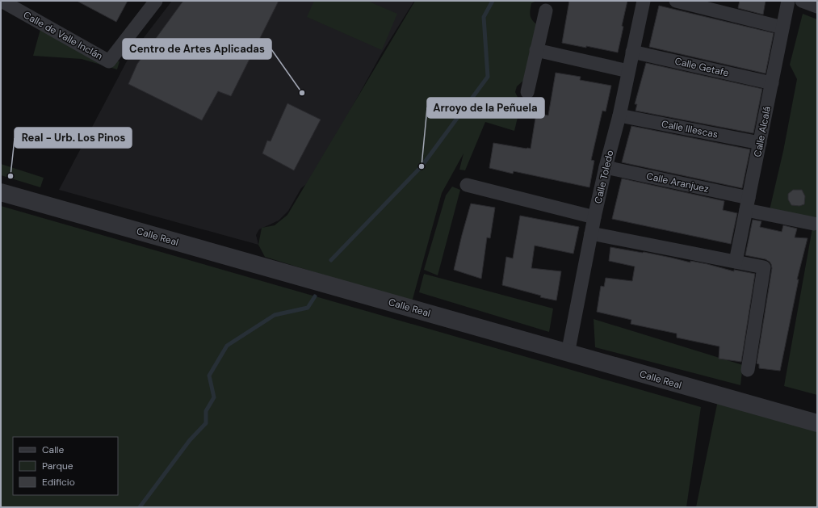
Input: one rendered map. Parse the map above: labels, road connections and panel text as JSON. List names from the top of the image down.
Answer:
{
  "streets": {
    "street": [
      "Calle de Valle Inclán",
      "Calle Getafe",
      "Calle Illescas",
      "Calle Alcalá",
      "Calle Toledo",
      "Calle Aranjuez",
      "Calle Real"
    ]
  },
  "crossings": [
    ["Calle Getafe", "Calle Alcalá"],
    ["Calle Getafe", "Calle Toledo"],
    ["Calle Illescas", "Calle Alcalá"],
    ["Calle Illescas", "Calle Toledo"],
    ["Calle Alcalá", "Calle Aranjuez"],
    ["Calle Toledo", "Calle Aranjuez"],
    ["Calle Toledo", "Calle Real"]
  ],
  "places": ["Centro de Artes Aplicadas", "Arroyo de la Peñuela", "Real - Urb. Los Pinos"],
  "legend": ["Calle", "Parque", "Edificio"]
}
